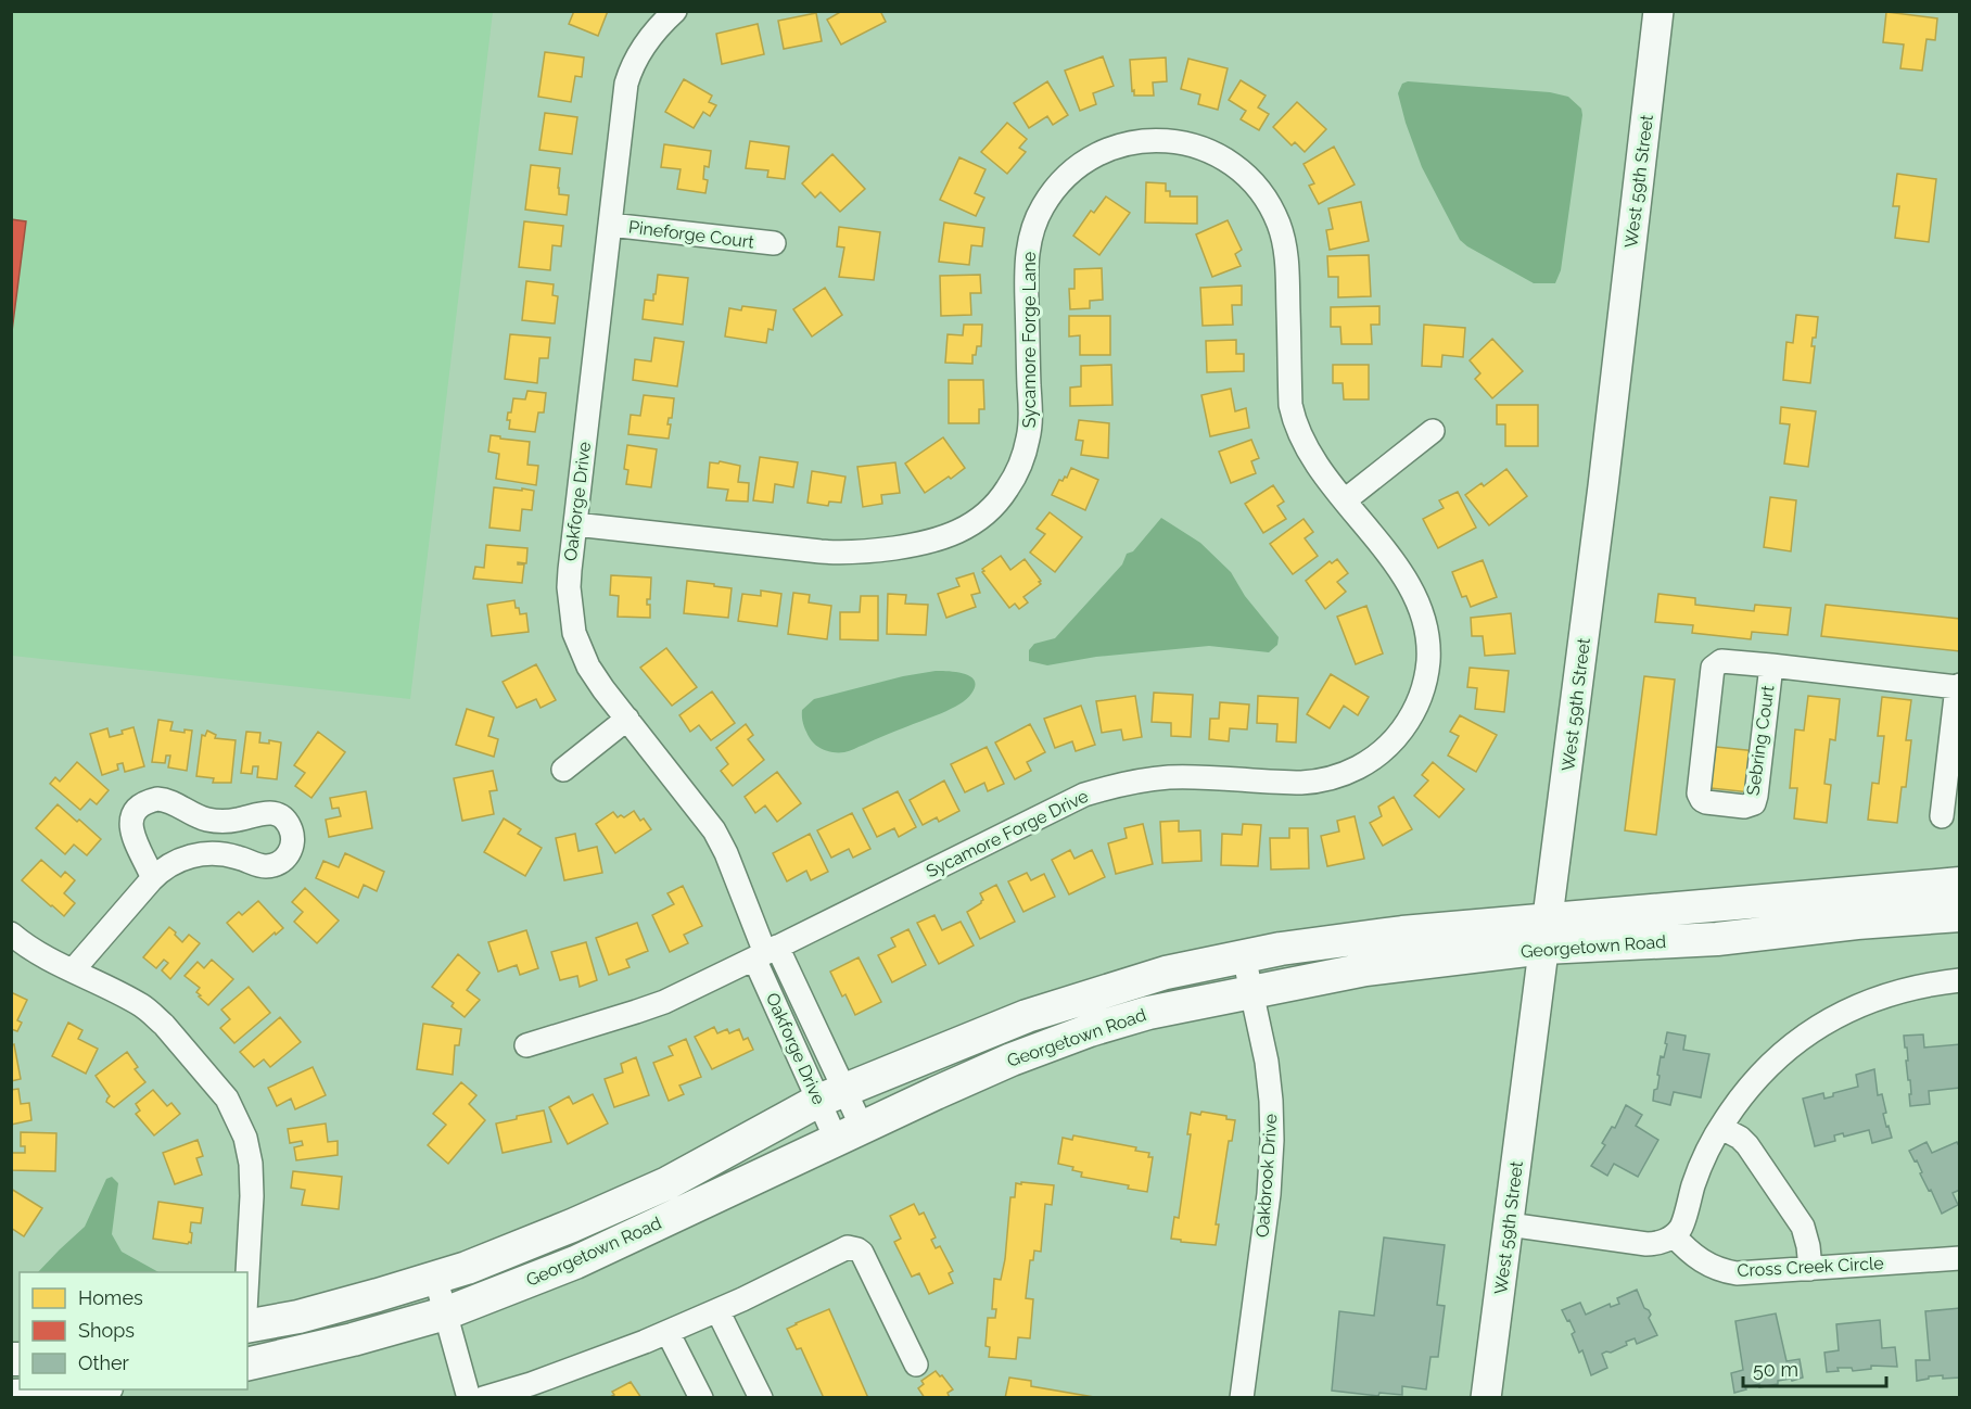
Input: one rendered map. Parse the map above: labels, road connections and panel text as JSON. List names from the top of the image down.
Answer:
{
  "streets": {
    "main road": ["Georgetown Road"],
    "street": [
      "West 59th Street",
      "Pineforge Court",
      "Sycamore Forge Lane",
      "Oakforge Drive",
      "Sebring Court",
      "Sycamore Forge Drive",
      "Oakbrook Drive",
      "Cross Creek Circle"
    ]
  },
  "crossings": [
    ["West 59th Street", "Georgetown Road"],
    ["Pineforge Court", "Oakforge Drive"],
    ["Sycamore Forge Lane", "Oakforge Drive"],
    ["Sycamore Forge Lane", "Sycamore Forge Drive"],
    ["Oakforge Drive", "Sycamore Forge Drive"],
    ["Oakforge Drive", "Georgetown Road"],
    ["Georgetown Road", "Oakbrook Drive"]
  ],
  "legend": ["Homes", "Shops", "Other"],
  "scale_bar": "50 m"
}
